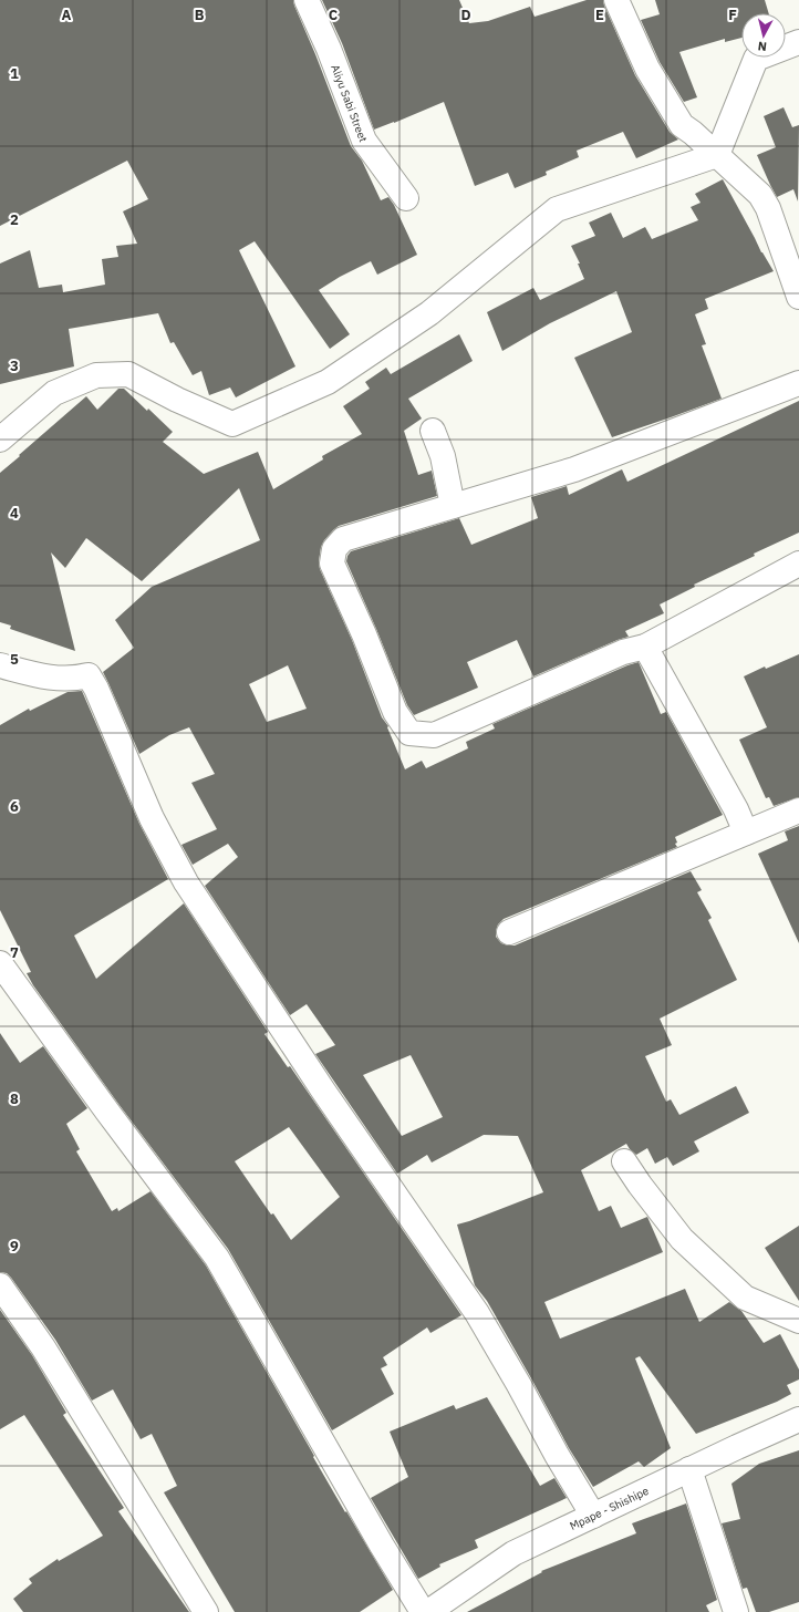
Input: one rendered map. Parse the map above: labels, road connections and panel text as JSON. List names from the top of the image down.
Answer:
{
  "streets": {
    "street": ["Aliyu Sabi Street", "Mpape - Shishipe"]
  },
  "north": "bottom",
  "grid": {
    "columns": [
      "A",
      "B",
      "C",
      "D",
      "E",
      "F"
    ],
    "rows": [
      "1",
      "2",
      "3",
      "4",
      "5",
      "6",
      "7",
      "8",
      "9"
    ]
  }
}
